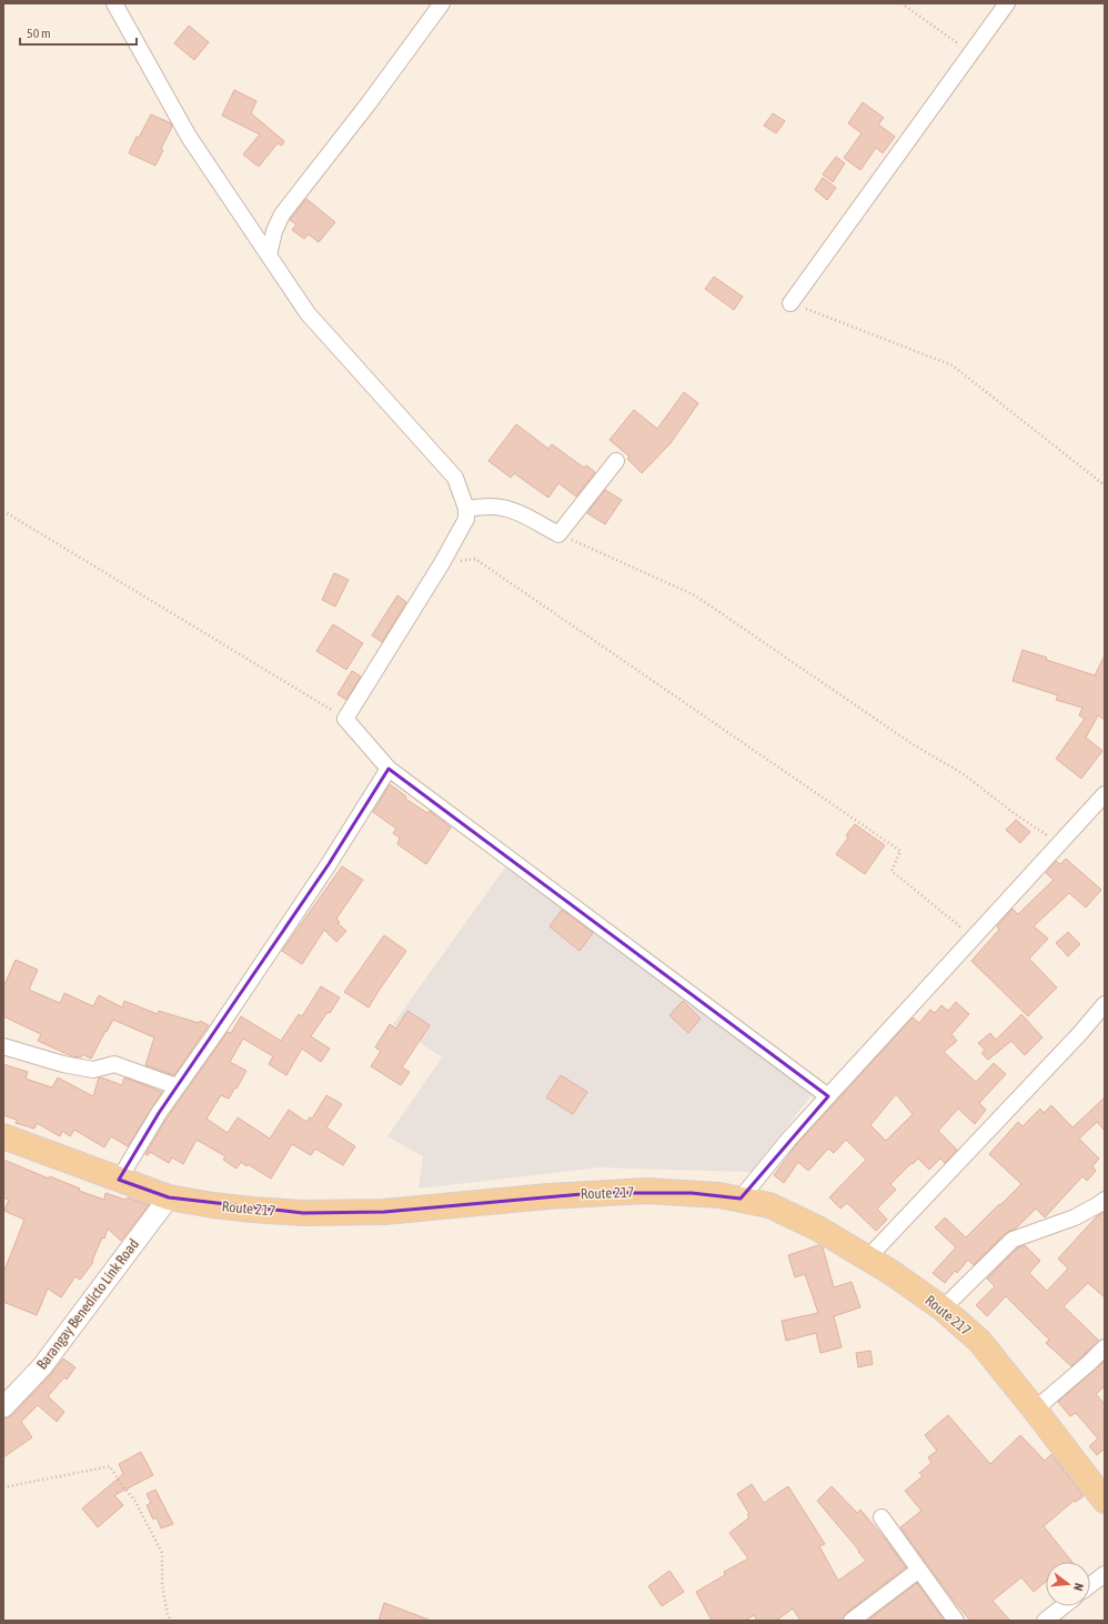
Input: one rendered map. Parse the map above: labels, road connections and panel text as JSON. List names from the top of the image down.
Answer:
{
  "streets": {
    "main road": ["Route 217"],
    "street": ["Barangay Benedicto Link Road"]
  },
  "crossings": [
    ["Route 217", "Barangay Benedicto Link Road"]
  ],
  "scale_bar": "50 m",
  "north": "right"
}
